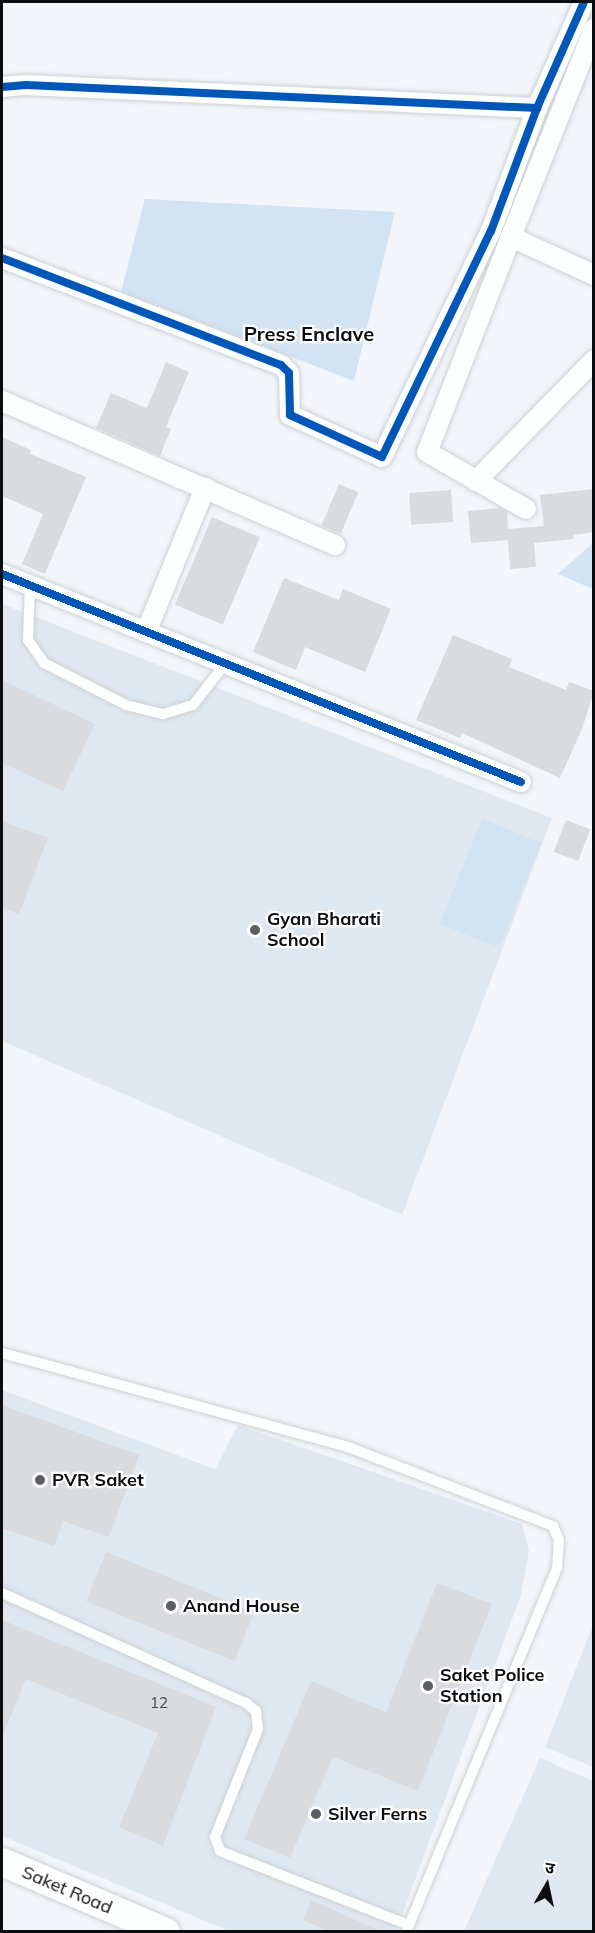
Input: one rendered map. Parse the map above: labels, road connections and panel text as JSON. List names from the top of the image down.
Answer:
{
  "streets": {
    "street": ["Saket Road"]
  },
  "districts": ["Press Enclave"],
  "places": [
    "Gyan Bharati School",
    "PVR Saket",
    "Anand House",
    "Saket Police Station",
    "Silver Ferns"
  ],
  "house_numbers": ["12"],
  "north": "top"
}
